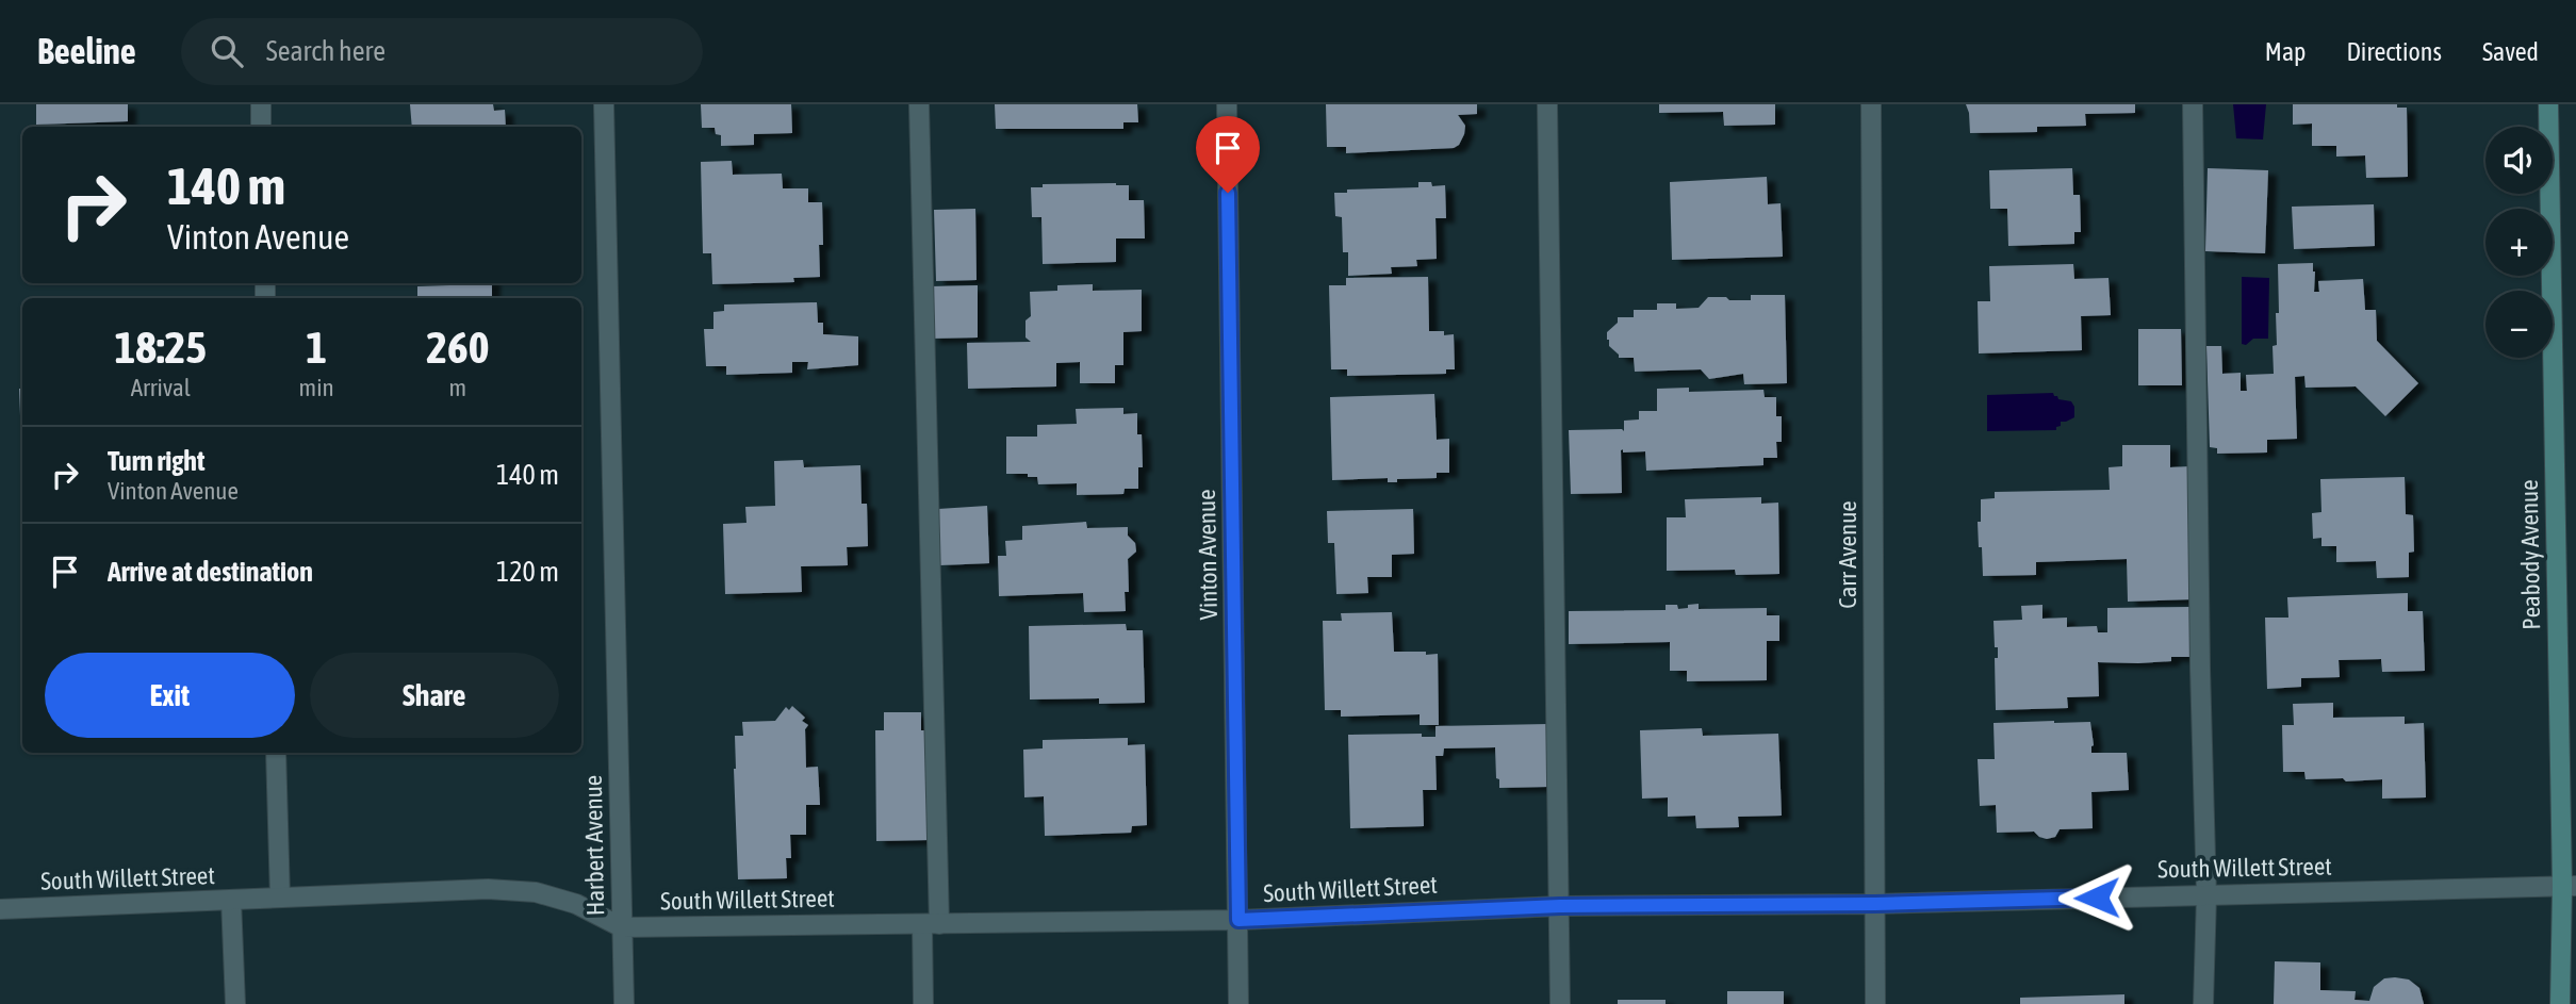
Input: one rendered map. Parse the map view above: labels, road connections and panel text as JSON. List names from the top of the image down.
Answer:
{
  "streets": {
    "main road": ["Peabody Avenue"],
    "street": [
      "Vinton Avenue",
      "Carr Avenue",
      "Harbert Avenue",
      "South Willett Street"
    ]
  },
  "crossings": [
    ["Vinton Avenue", "South Willett Street"],
    ["Carr Avenue", "South Willett Street"],
    ["Peabody Avenue", "South Willett Street"],
    ["Harbert Avenue", "South Willett Street"]
  ],
  "page": {
    "header": "Beeline",
    "search": "Search here",
    "nav": ["Map", "Directions", "Saved"],
    "map_buttons": ["+", "−"],
    "turn": ["140 m", "Vinton Avenue"],
    "eta": [
      "18:25",
      "Arrival",
      "1",
      "min",
      "260",
      "m"
    ],
    "list": [
      {
        "name": "Turn right",
        "note": "Vinton Avenue",
        "value": "140 m"
      },
      {
        "name": "Arrive at destination",
        "value": "120 m"
      }
    ],
    "buttons": ["Exit", "Share"]
  }
}
